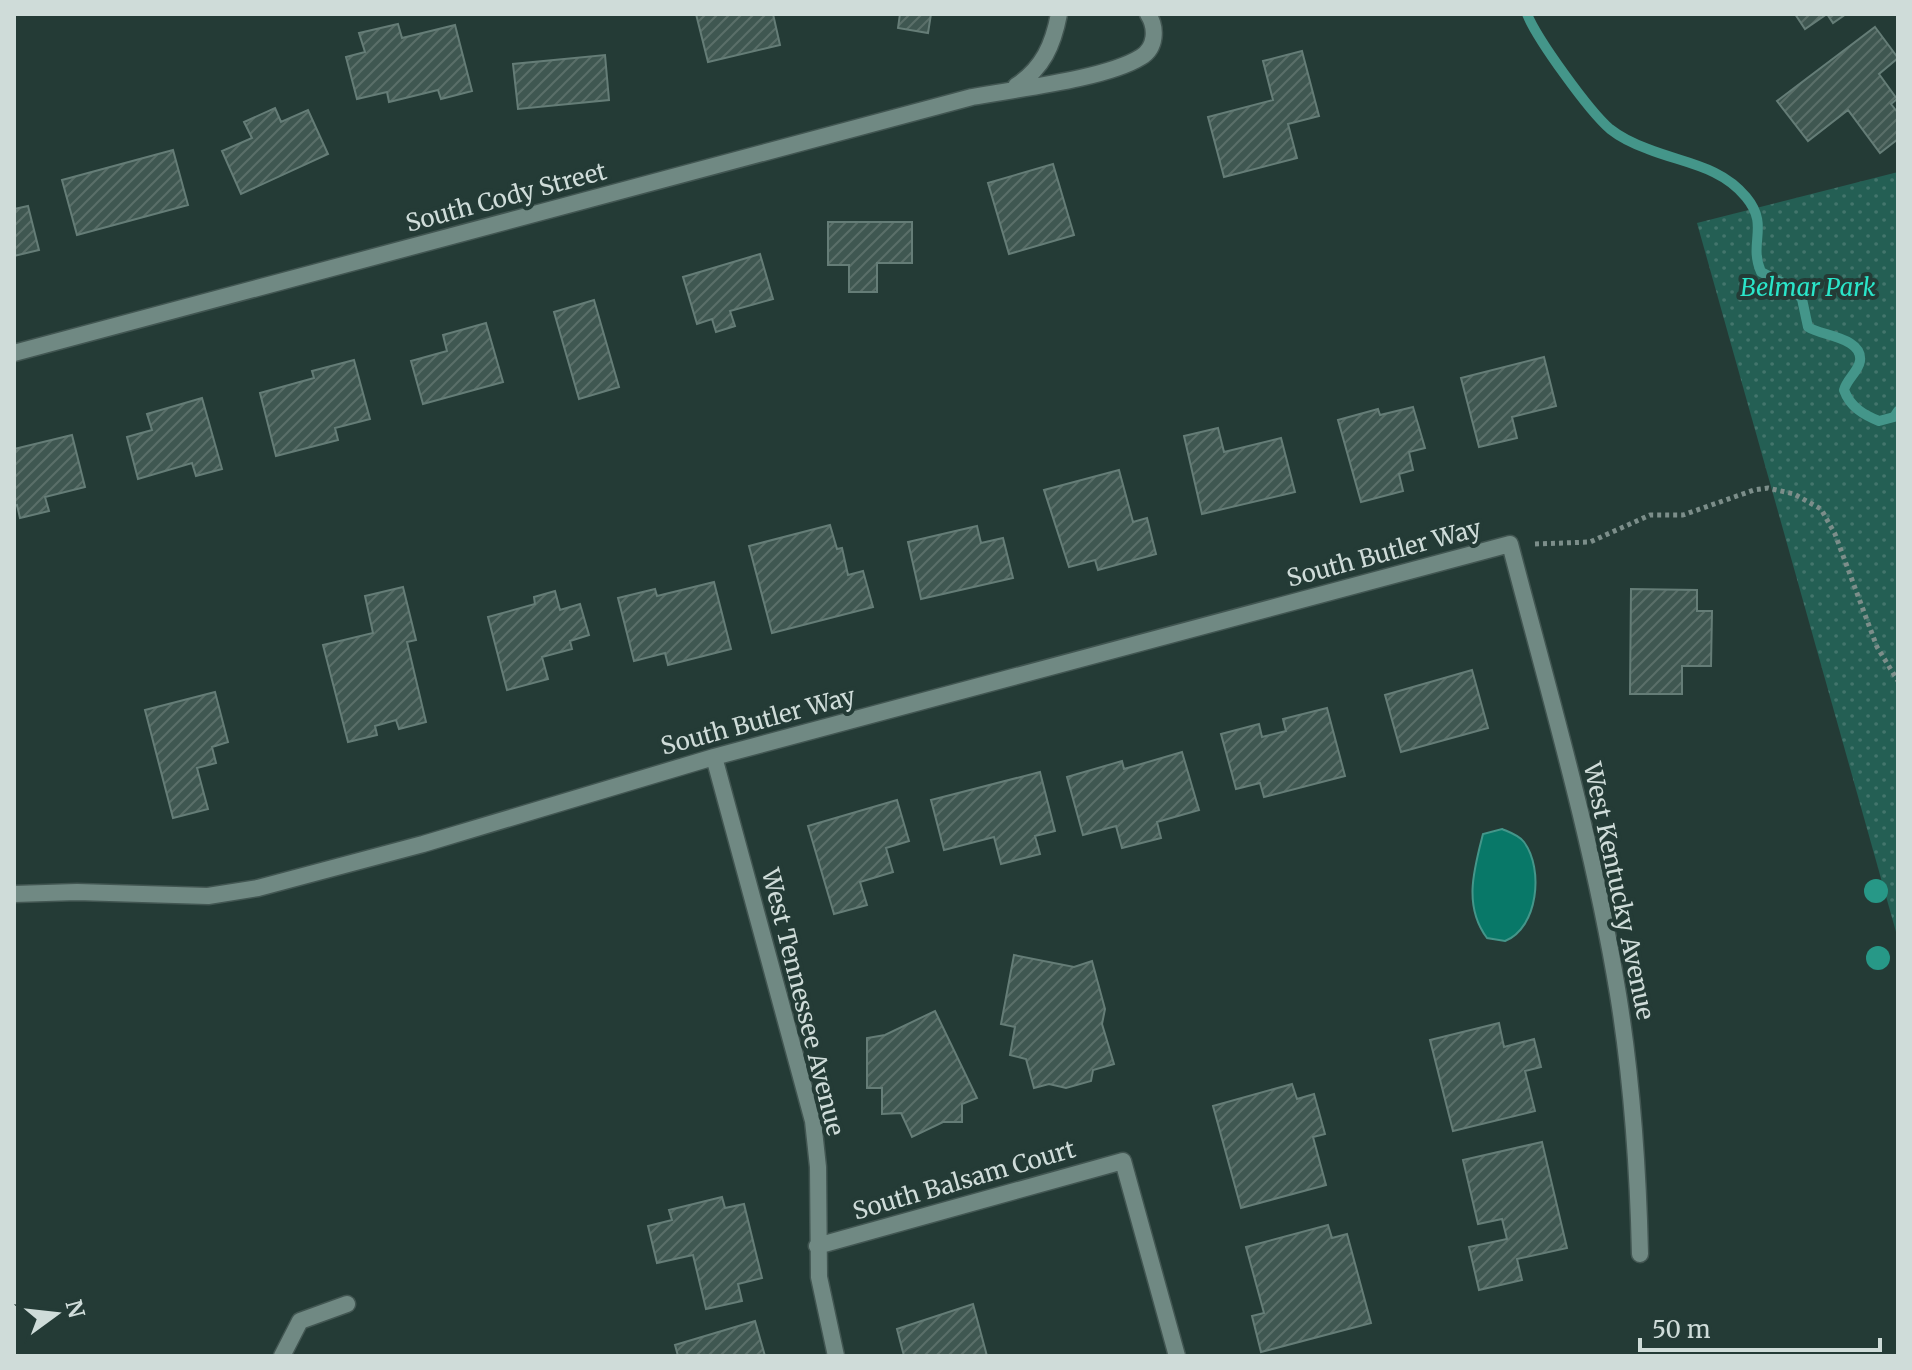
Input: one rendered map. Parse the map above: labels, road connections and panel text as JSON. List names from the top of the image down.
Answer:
{
  "streets": {
    "street": [
      "South Cody Street",
      "South Butler Way",
      "West Kentucky Avenue",
      "West Tennessee Avenue",
      "South Balsam Court"
    ]
  },
  "crossings": [
    ["South Butler Way", "West Kentucky Avenue"],
    ["South Butler Way", "West Tennessee Avenue"],
    ["West Tennessee Avenue", "South Balsam Court"]
  ],
  "parks": ["Belmar Park"],
  "scale_bar": "50 m",
  "north": "right"
}
